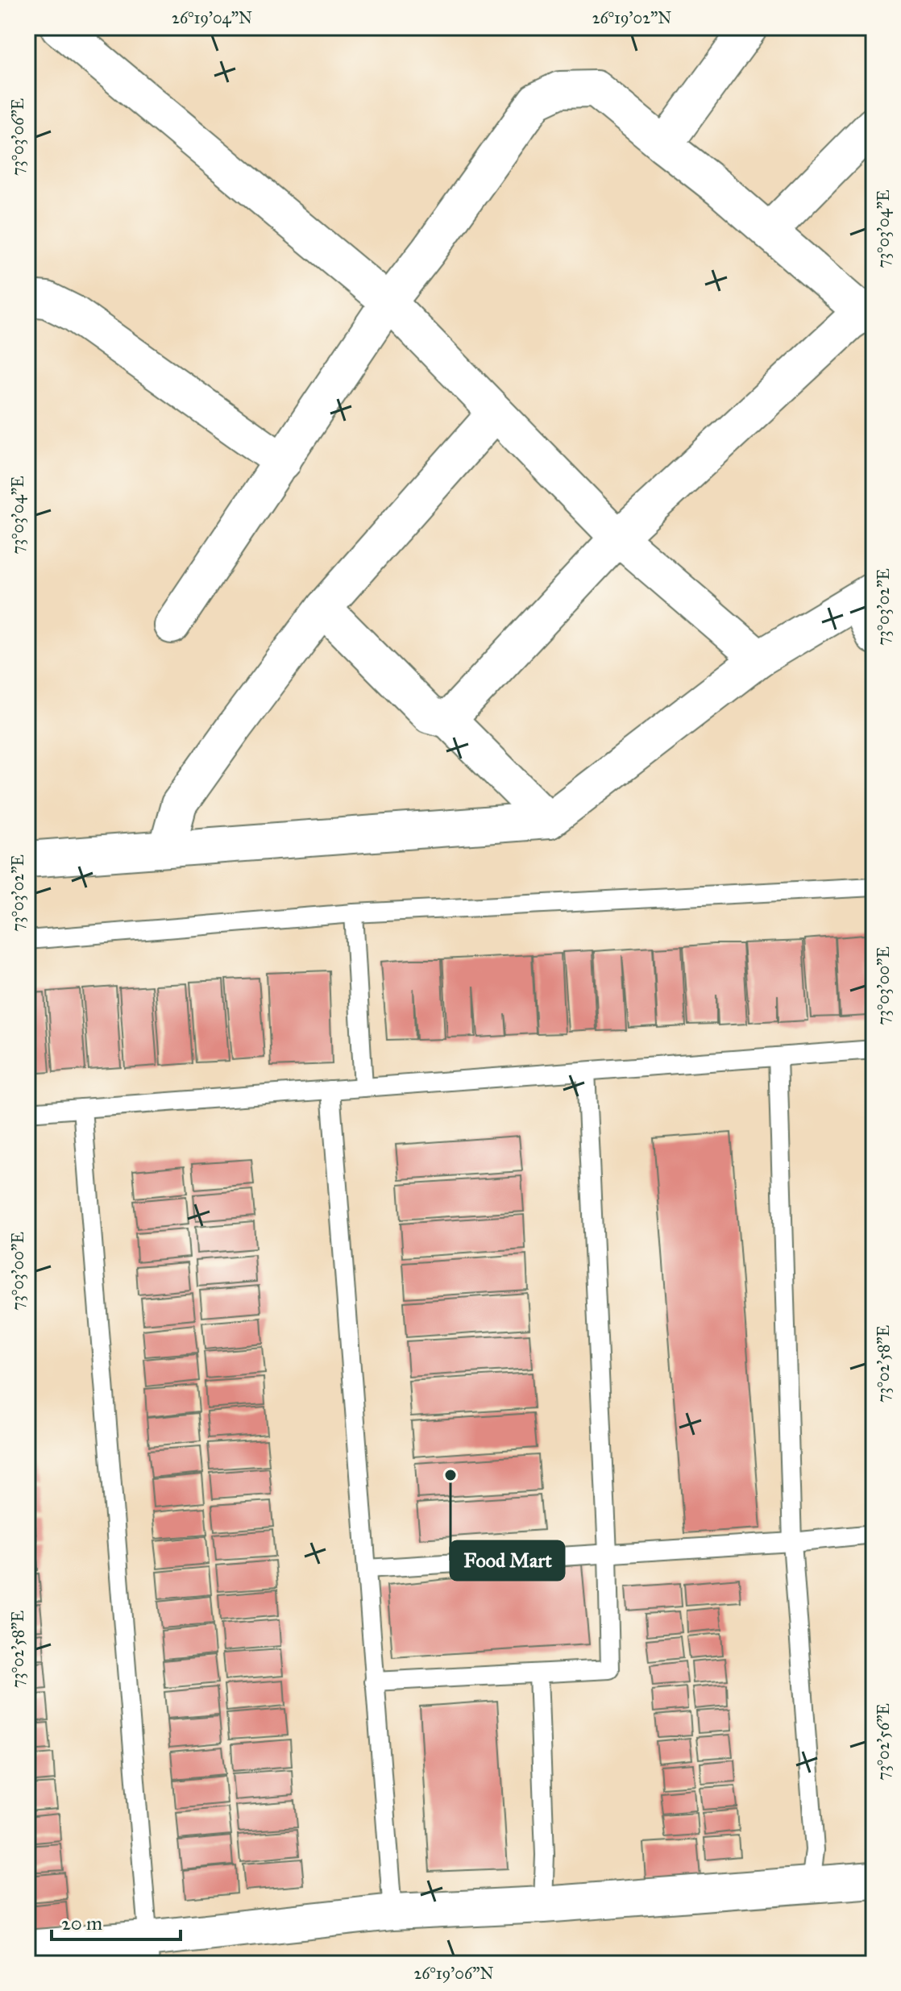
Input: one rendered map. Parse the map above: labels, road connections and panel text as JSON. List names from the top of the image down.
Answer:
{
  "places": ["Food Mart"],
  "scale_bar": "20 m",
  "coordinates": [
    "26°19'04\"N",
    "26°19'02\"N",
    "73°03'06\"E",
    "73°03'04\"E",
    "73°03'02\"E",
    "73°03'00\"E",
    "73°02'58\"E",
    "73°02'56\"E",
    "26°19'06\"N"
  ]
}
